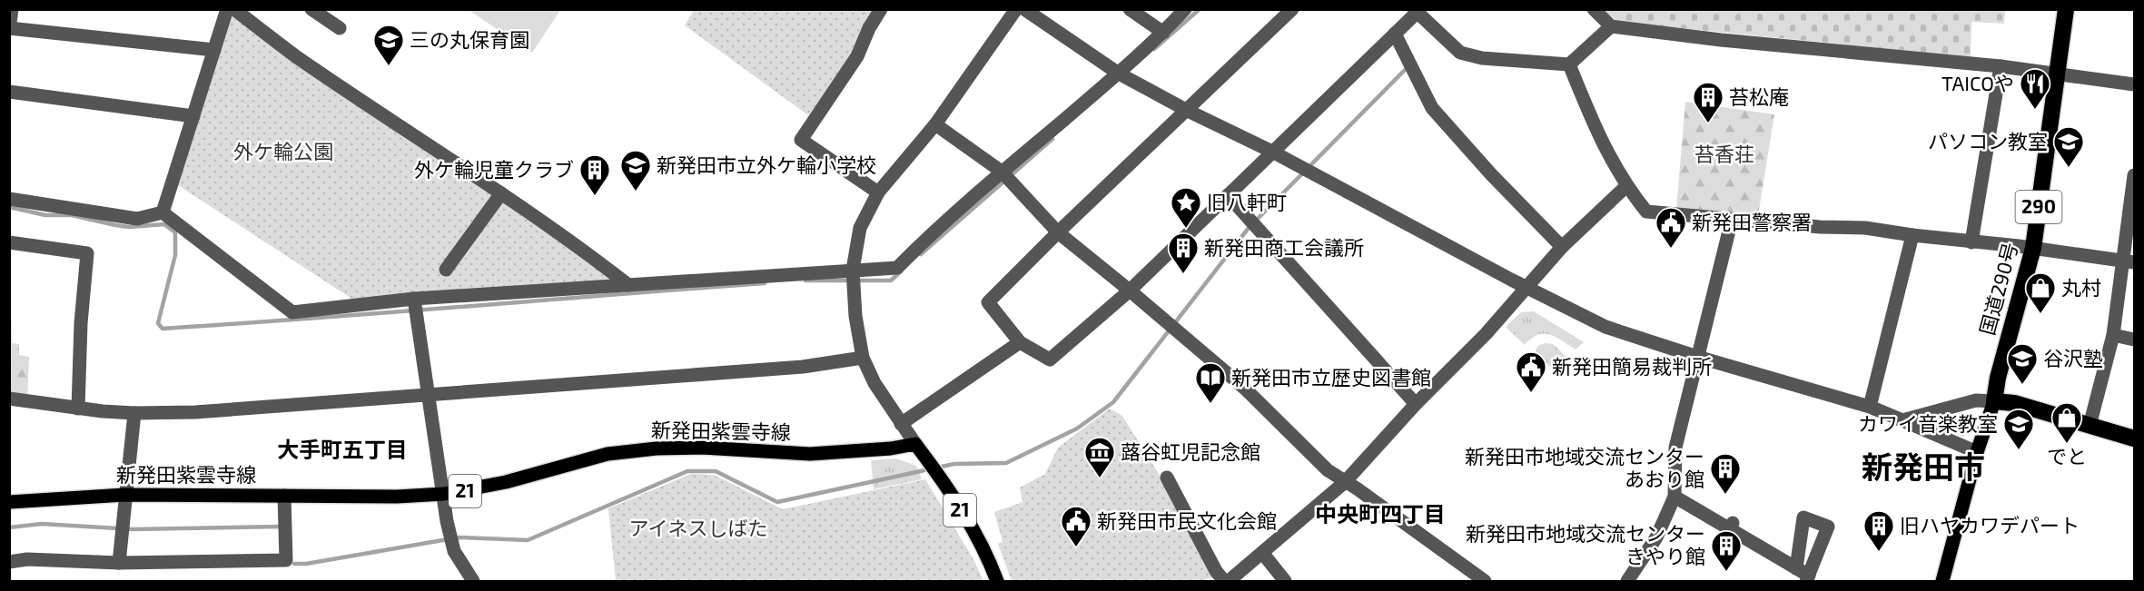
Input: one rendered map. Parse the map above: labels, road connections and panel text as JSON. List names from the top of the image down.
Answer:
{
  "streets": {
    "highway": ["290", "国道290号"],
    "main road": ["新発田紫雲寺線", "21"]
  },
  "crossings": [
    ["新発田紫雲寺線", "21"]
  ],
  "districts": ["大手町五丁目", "新発田市", "中央町四丁目"],
  "parks": ["外ケ輪公園", "苔香荘", "アイネスしばた"],
  "places": {
    "school or university": [
      "三の丸保育園",
      "パソコン教室",
      "新発田市立外ケ輪小学校",
      "谷沢塾",
      "カワイ音楽教室"
    ],
    "restaurant": ["TAICOや"],
    "building": [
      "苔松庵",
      "外ケ輪児童クラブ",
      "新発田商工会議所",
      "新発田市地域交流センター あおり館",
      "旧ハヤカワデパート",
      "新発田市地域交流センター きやり館"
    ],
    "place": ["旧八軒町"],
    "public building": ["新発田警察署", "新発田簡易裁判所", "新発田市民文化会館"],
    "shop": ["丸村", "でと"],
    "library": ["新発田市立歴史図書館"],
    "museum": ["蕗谷虹児記念館"]
  }
}
